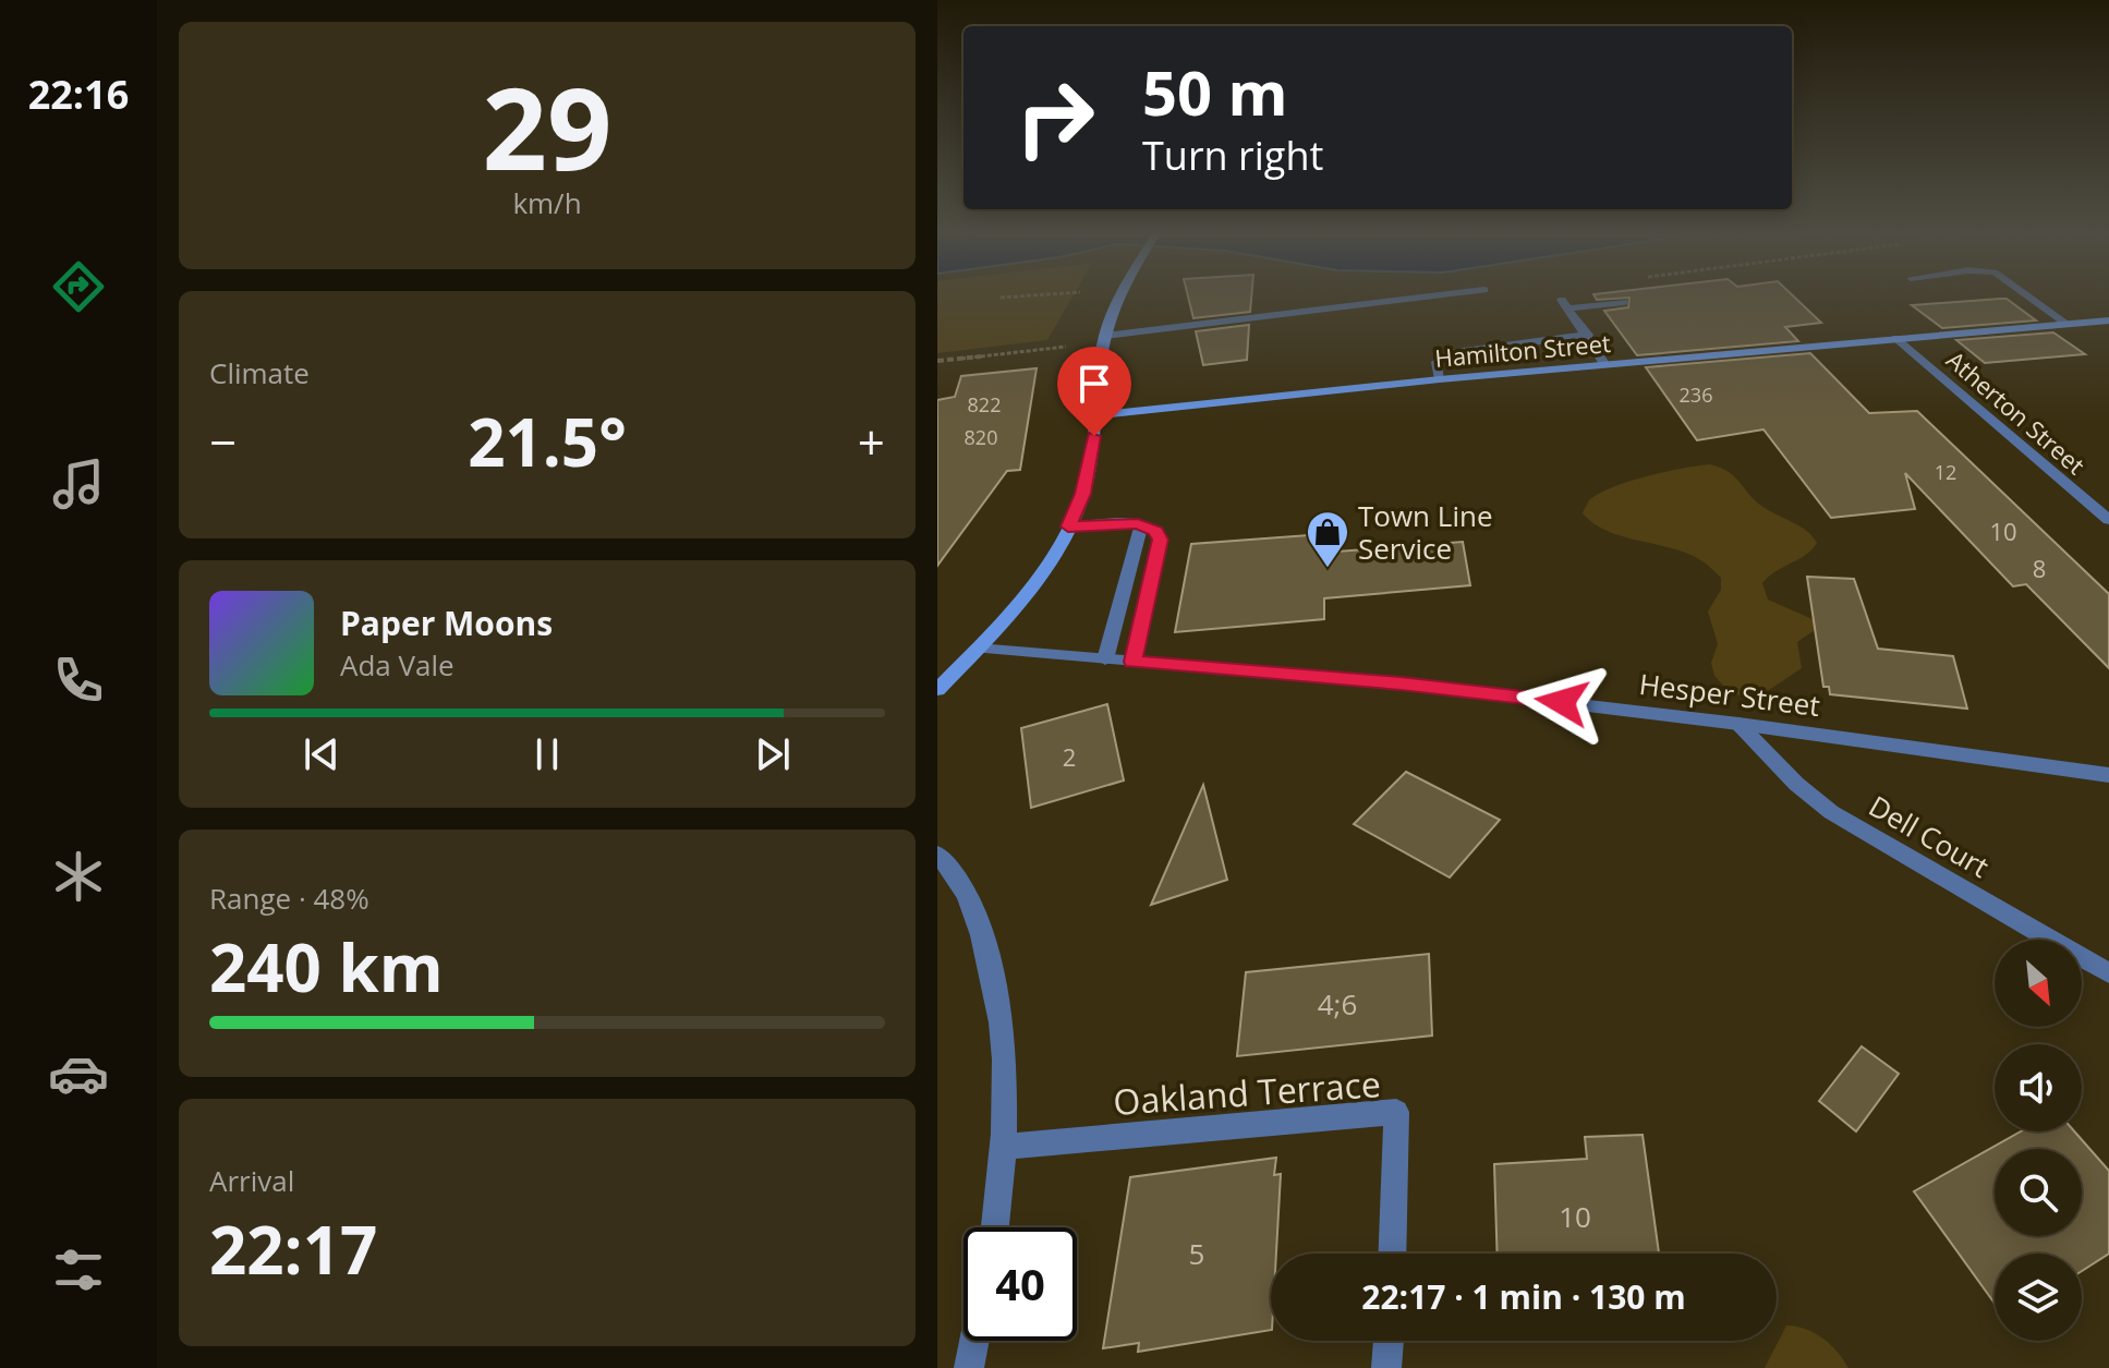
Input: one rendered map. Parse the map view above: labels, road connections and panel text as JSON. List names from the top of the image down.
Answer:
{
  "streets": {
    "main road": ["Hamilton Street"],
    "street": [
      "Atherton Street",
      "Hesper Street",
      "Dell Court",
      "Oakland Terrace"
    ]
  },
  "crossings": [
    ["Hamilton Street", "Atherton Street"],
    ["Hesper Street", "Dell Court"]
  ],
  "places": {
    "shop": ["Town Line Service"]
  },
  "house_numbers": [
    "236",
    "822",
    "820",
    "12",
    "10",
    "8",
    "2",
    "4;6",
    "10",
    "5"
  ],
  "north": "bottom right",
  "page": {
    "tabs": "22:16",
    "tile": [
      ["29", "km/h"],
      "Climate",
      ["Range · 48%", "240 km"],
      ["Arrival", "22:17"]
    ],
    "turn": ["50 m", "Turn right"],
    "heat": ["−", "21.5°", "+"],
    "song": ["Paper Moons", "Ada Vale"],
    "limit": "40",
    "trip": "22:17 · 1 min · 130 m"
  }
}
